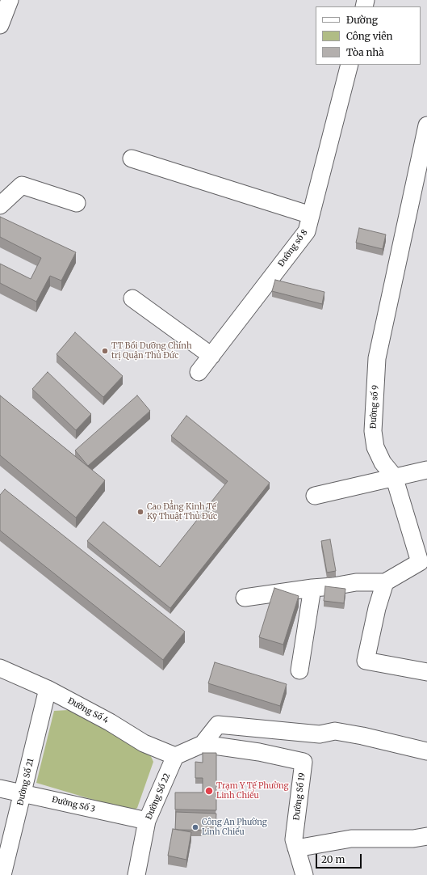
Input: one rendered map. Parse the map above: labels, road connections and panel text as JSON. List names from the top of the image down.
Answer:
{
  "streets": {
    "street": [
      "Đường số 8",
      "Đường số 9",
      "Đường Số 4",
      "Đường Số 21",
      "Đường Số 22",
      "Đường Số 19",
      "Đường Số 3"
    ]
  },
  "crossings": [
    ["Đường Số 4", "Đường Số 21"],
    ["Đường Số 4", "Đường Số 22"],
    ["Đường Số 21", "Đường Số 3"],
    ["Đường Số 22", "Đường Số 3"]
  ],
  "places": [
    "TT Bồi Dưỡng Chính trị Quận Thủ Đức",
    "Cao Đẳng Kinh Tế Kỹ Thuật Thủ Đức",
    "Trạm Y Tế Phường Linh Chiểu",
    "Công An Phường Linh Chiểu"
  ],
  "legend": ["Đường", "Công viên", "Tòa nhà"],
  "scale_bar": "20 m"
}
